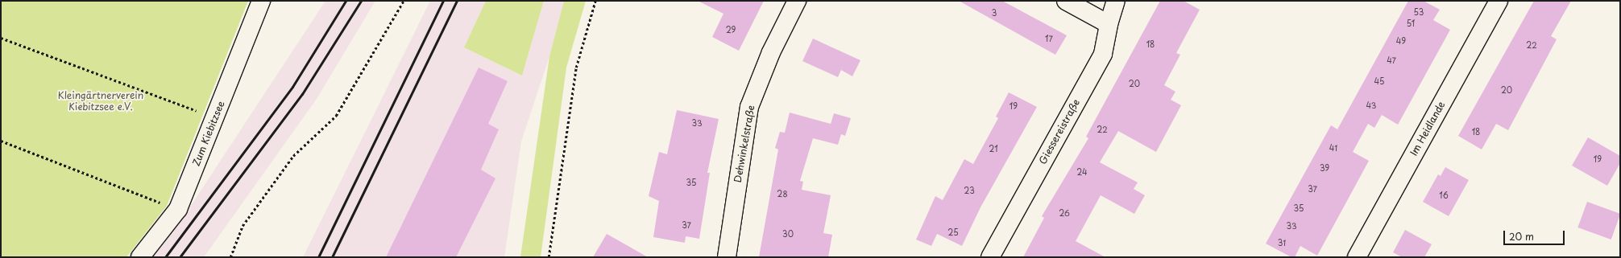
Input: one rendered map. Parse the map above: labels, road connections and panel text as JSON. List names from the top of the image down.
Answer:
{
  "streets": {
    "street": [
      "Im Heidlande",
      "Giessereistraße",
      "Zum Kiebitzsee",
      "Dehwinkelstraße"
    ]
  },
  "parks": ["Kleingärtnerverein Kiebitzsee e.V."],
  "house_numbers": [
    "53",
    "3",
    "51",
    "29",
    "17",
    "49",
    "18",
    "22",
    "47",
    "45",
    "20",
    "20",
    "43",
    "19",
    "33",
    "22",
    "18",
    "41",
    "21",
    "19",
    "39",
    "24",
    "35",
    "37",
    "23",
    "28",
    "16",
    "35",
    "26",
    "37",
    "33",
    "25",
    "30",
    "31"
  ],
  "scale_bar": "20 m"
}
